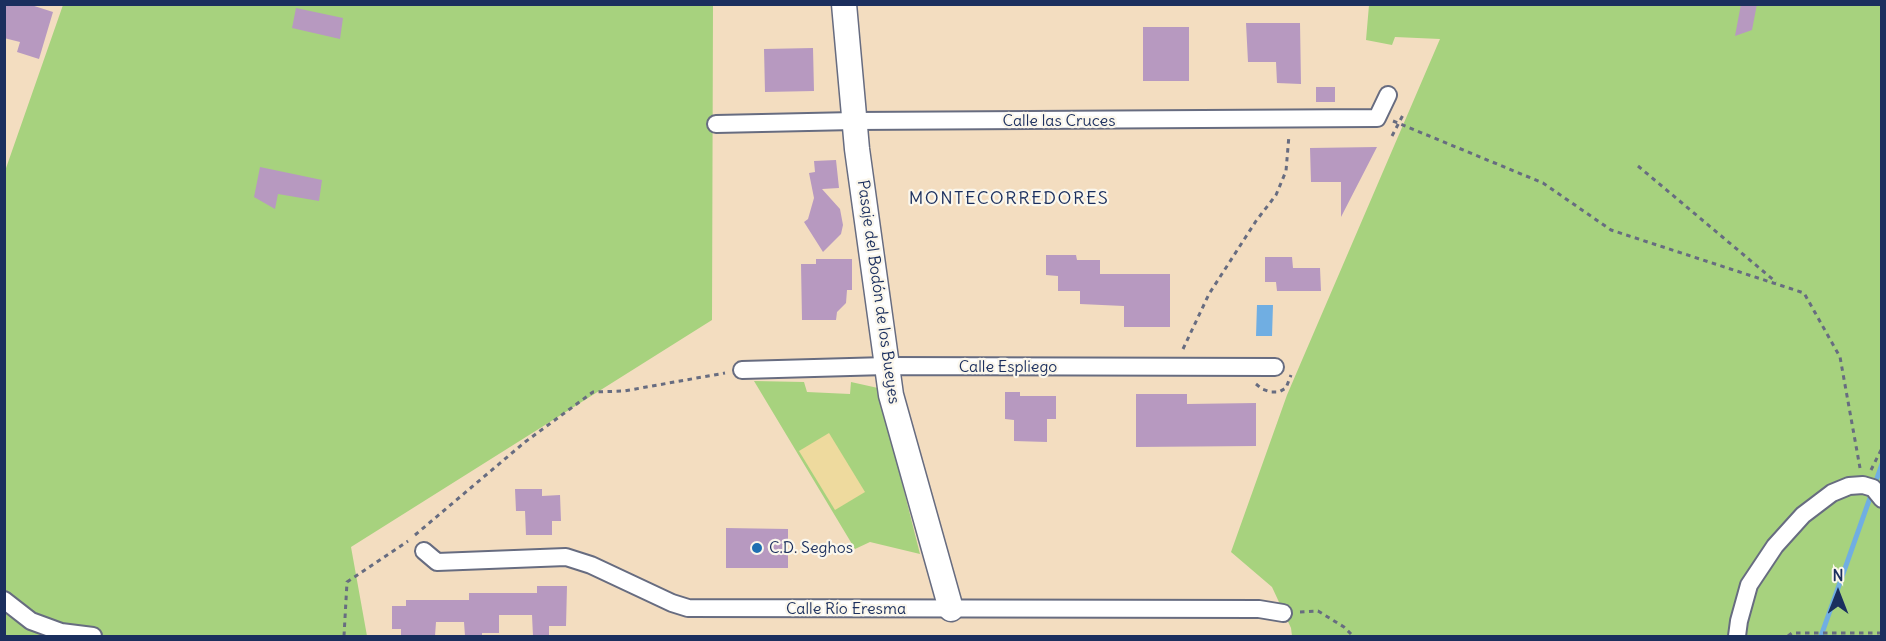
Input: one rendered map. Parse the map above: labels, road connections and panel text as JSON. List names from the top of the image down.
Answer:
{
  "streets": {
    "street": [
      "Calle las Cruces",
      "Pasaje del Bodón de los Bueyes",
      "Calle Espliego",
      "Calle Río Eresma"
    ]
  },
  "crossings": [
    ["Calle las Cruces", "Pasaje del Bodón de los Bueyes"],
    ["Pasaje del Bodón de los Bueyes", "Calle Espliego"],
    ["Pasaje del Bodón de los Bueyes", "Calle Río Eresma"]
  ],
  "districts": ["MONTECORREDORES"],
  "places": ["C.D. Seghos"],
  "north": "top"
}
